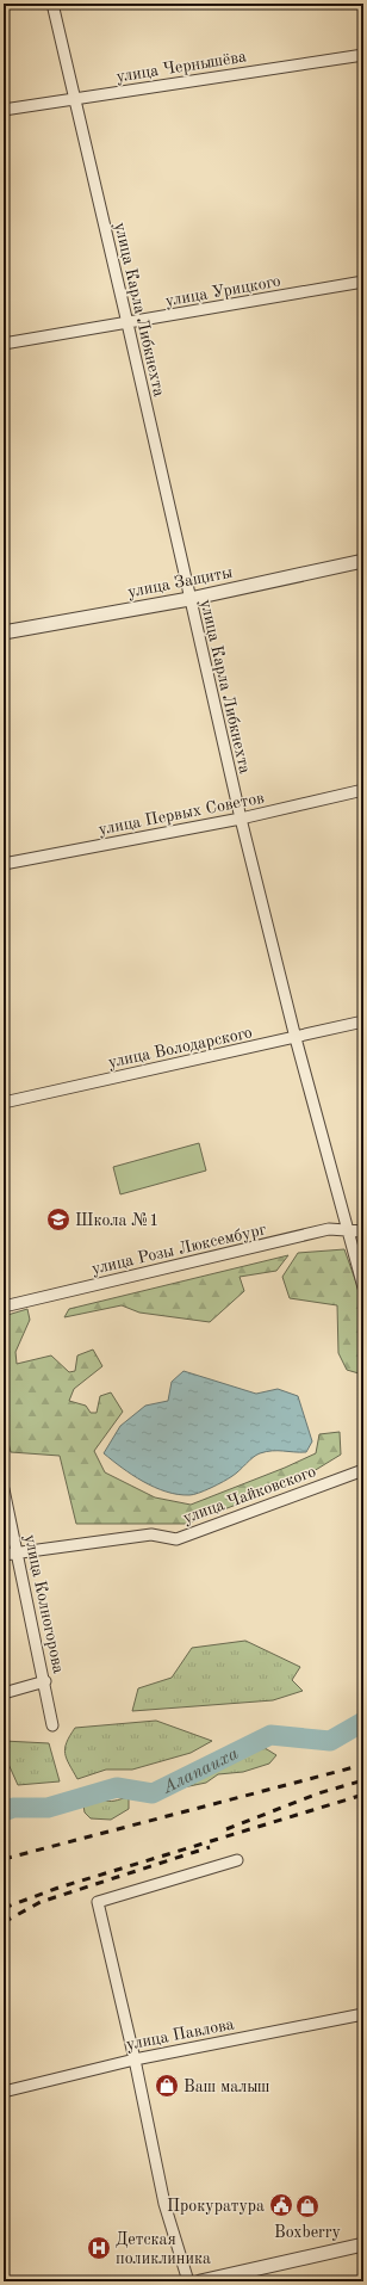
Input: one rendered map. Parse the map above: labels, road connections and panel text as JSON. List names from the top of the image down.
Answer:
{
  "streets": {
    "street": [
      "улица Чернышёва",
      "улица Урицкого",
      "улица Карла Либкнехта",
      "улица Защиты",
      "улица Первых Советов",
      "улица Володарского",
      "улица Розы Люксембург",
      "улица Чайковского",
      "улица Колногорова",
      "улица Павлова"
    ]
  },
  "crossings": [
    ["улица Чернышёва", "улица Карла Либкнехта"],
    ["улица Урицкого", "улица Карла Либкнехта"],
    ["улица Карла Либкнехта", "улица Защиты"],
    ["улица Карла Либкнехта", "улица Первых Советов"],
    ["улица Карла Либкнехта", "улица Володарского"],
    ["улица Карла Либкнехта", "улица Розы Люксембург"],
    ["улица Чайковского", "улица Колногорова"]
  ],
  "water": ["Алапаиха"],
  "places": {
    "school or university": ["Школа №1"],
    "shop": ["Ваш малыш", "Boxberry"],
    "public building": ["Прокуратура"],
    "hospital": ["Детская поликлиника"]
  }
}
